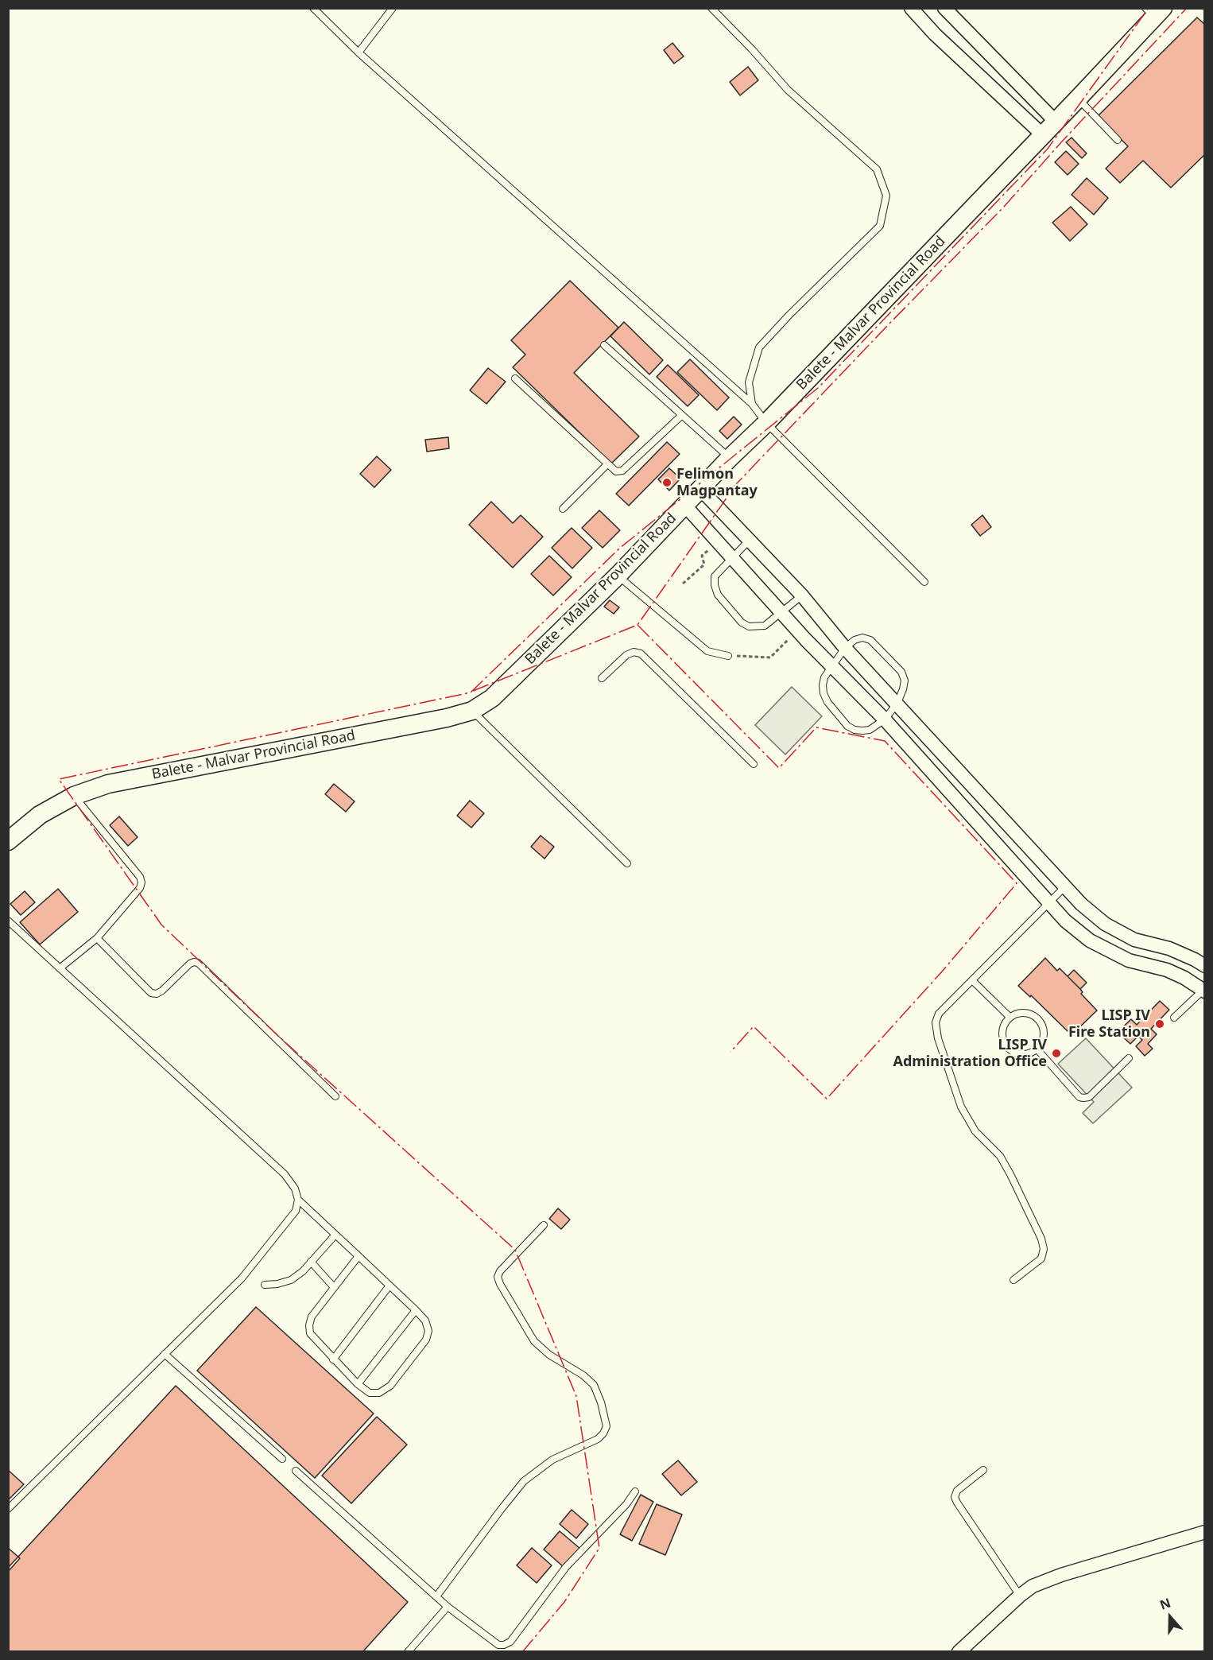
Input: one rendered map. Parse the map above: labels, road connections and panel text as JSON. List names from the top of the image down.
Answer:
{
  "streets": {
    "main road": ["Balete - Malvar Provincial Road"]
  },
  "places": ["Felimon Magpantay", "LISP IV Fire Station", "LISP IV Administration Office"],
  "north": "top"
}
